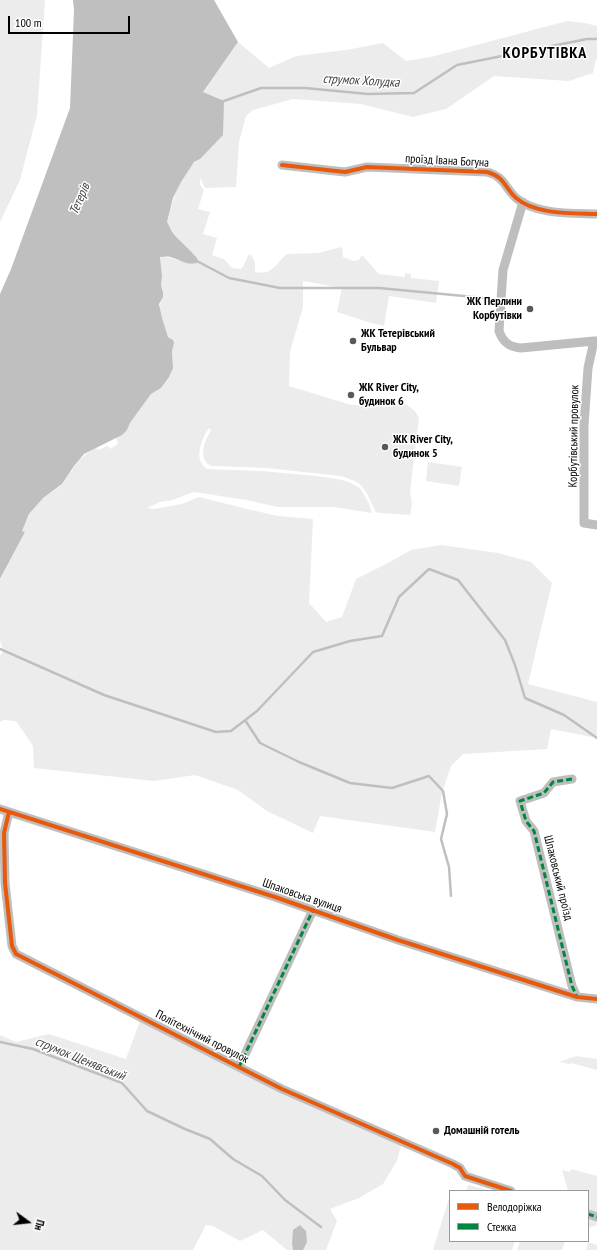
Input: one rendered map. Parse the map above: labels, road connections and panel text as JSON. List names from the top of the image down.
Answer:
{
  "streets": {
    "street": [
      "проїзд Івана Богуна",
      "Корбутівський провулок",
      "Шпаковський проїзд",
      "Шпаковська вулиця",
      "Політехнічний провулок"
    ]
  },
  "crossings": [
    ["Шпаковський проїзд", "Шпаковська вулиця"],
    ["Шпаковська вулиця", "Політехнічний провулок"]
  ],
  "districts": ["КОРБУТІВКА"],
  "water": ["струмок Холудка", "Тетерів", "струмок Щенявський"],
  "places": [
    "ЖК Перлини Корбутівки",
    "ЖК Тетерівський Бульвар",
    "ЖК River City, будинок 6",
    "ЖК River City, будинок 5",
    "Домашній готель"
  ],
  "legend": ["Велодоріжка", "Стежка"],
  "scale_bar": "100 m",
  "north": "right"
}
